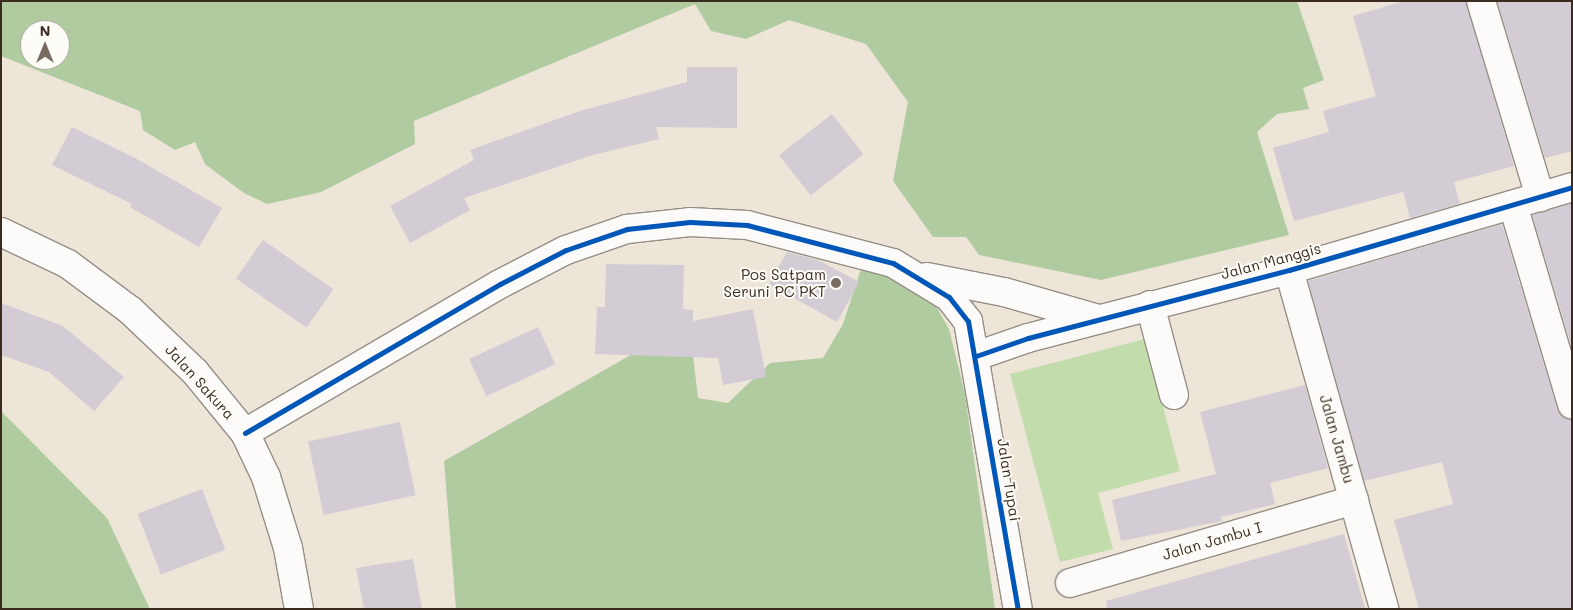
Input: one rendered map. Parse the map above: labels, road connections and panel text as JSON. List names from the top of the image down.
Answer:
{
  "streets": {
    "street": [
      "Jalan Manggis",
      "Jalan Sakura",
      "Jalan Jambu",
      "Jalan Tupai",
      "Jalan Jambu I"
    ]
  },
  "crossings": [
    ["Jalan Manggis", "Jalan Jambu"],
    ["Jalan Manggis", "Jalan Tupai"],
    ["Jalan Jambu", "Jalan Jambu I"]
  ],
  "places": ["Pos Satpam Seruni PC PKT"],
  "north": "top"
}
